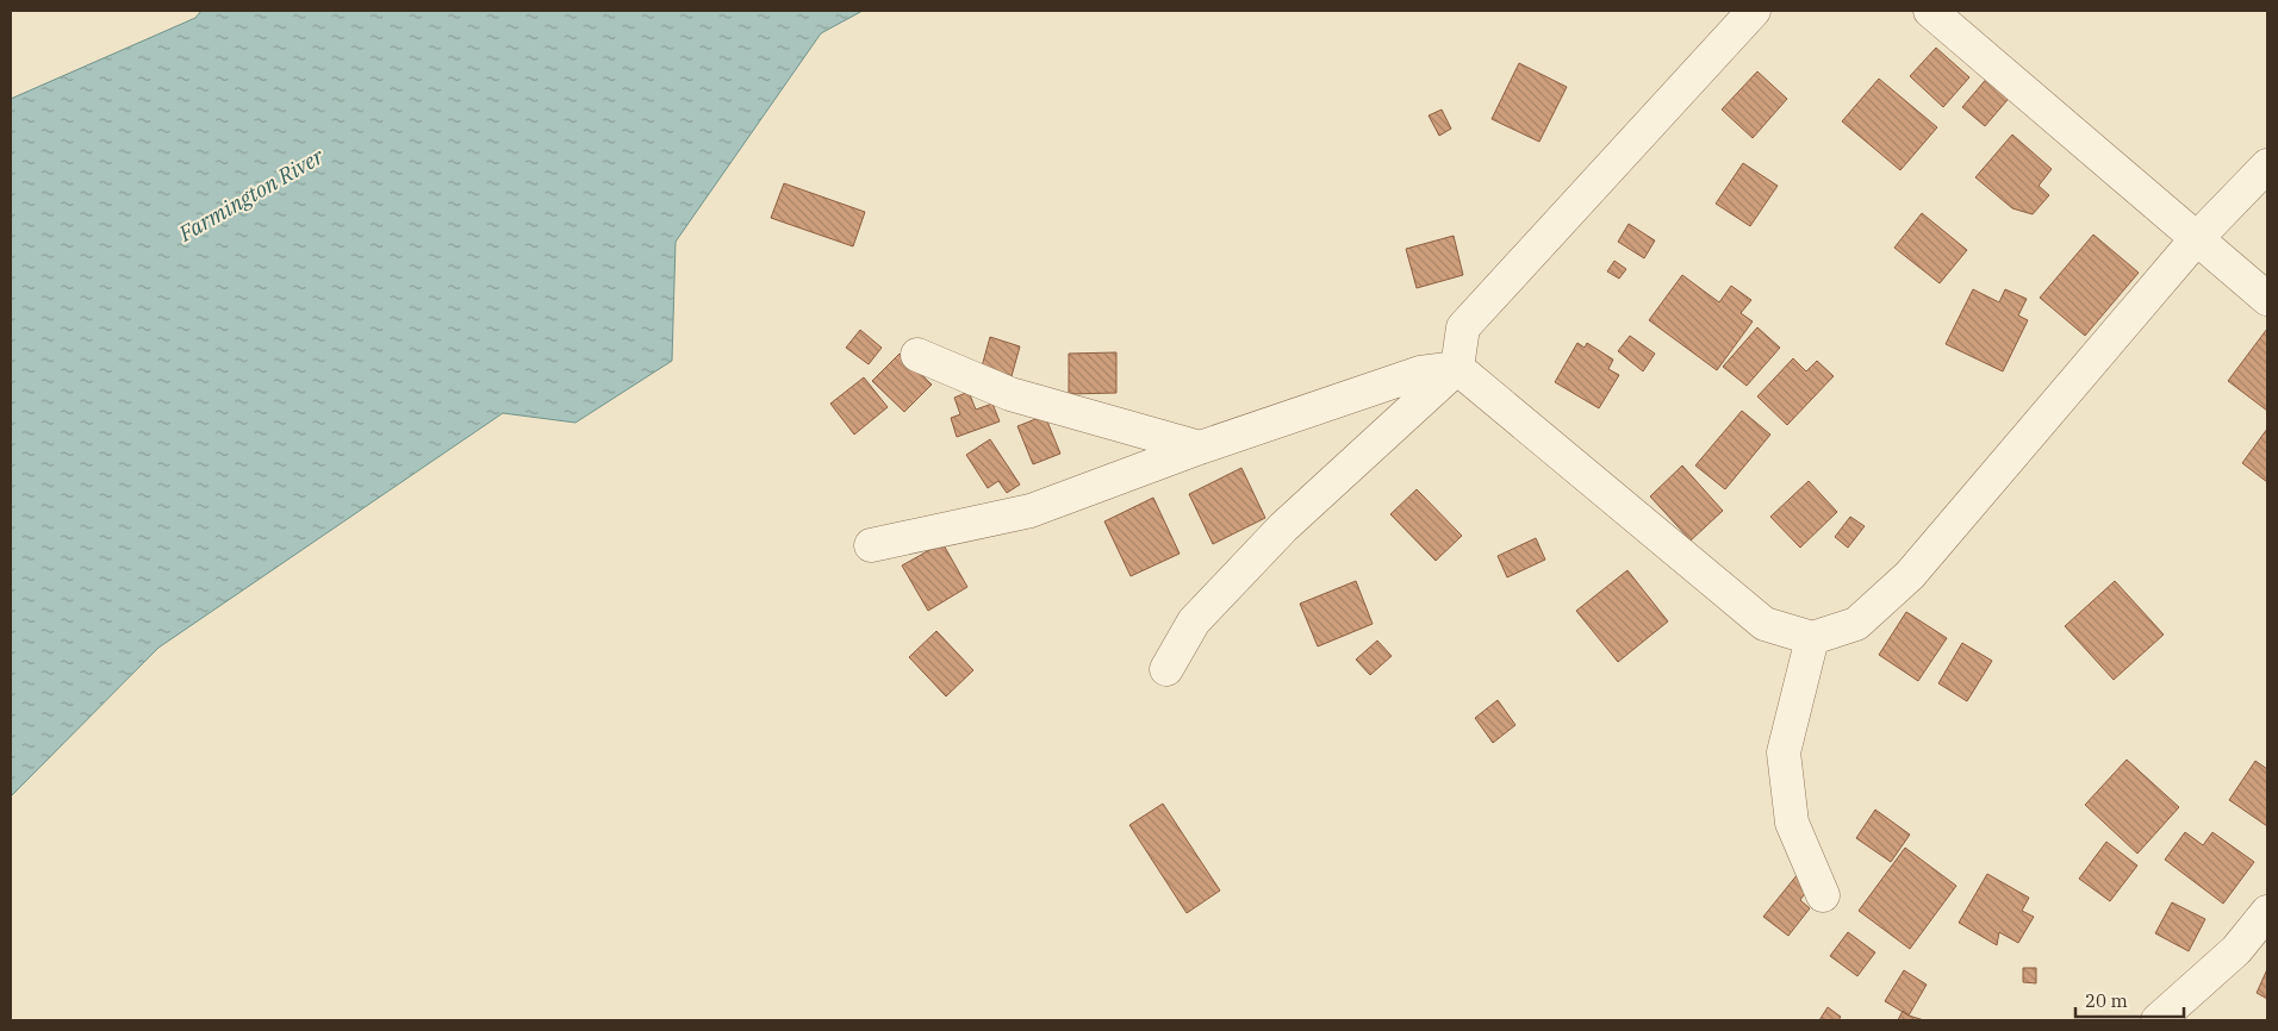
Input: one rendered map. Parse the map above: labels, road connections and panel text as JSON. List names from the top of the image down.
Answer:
{
  "water": ["Farmington River"],
  "scale_bar": "20 m"
}
